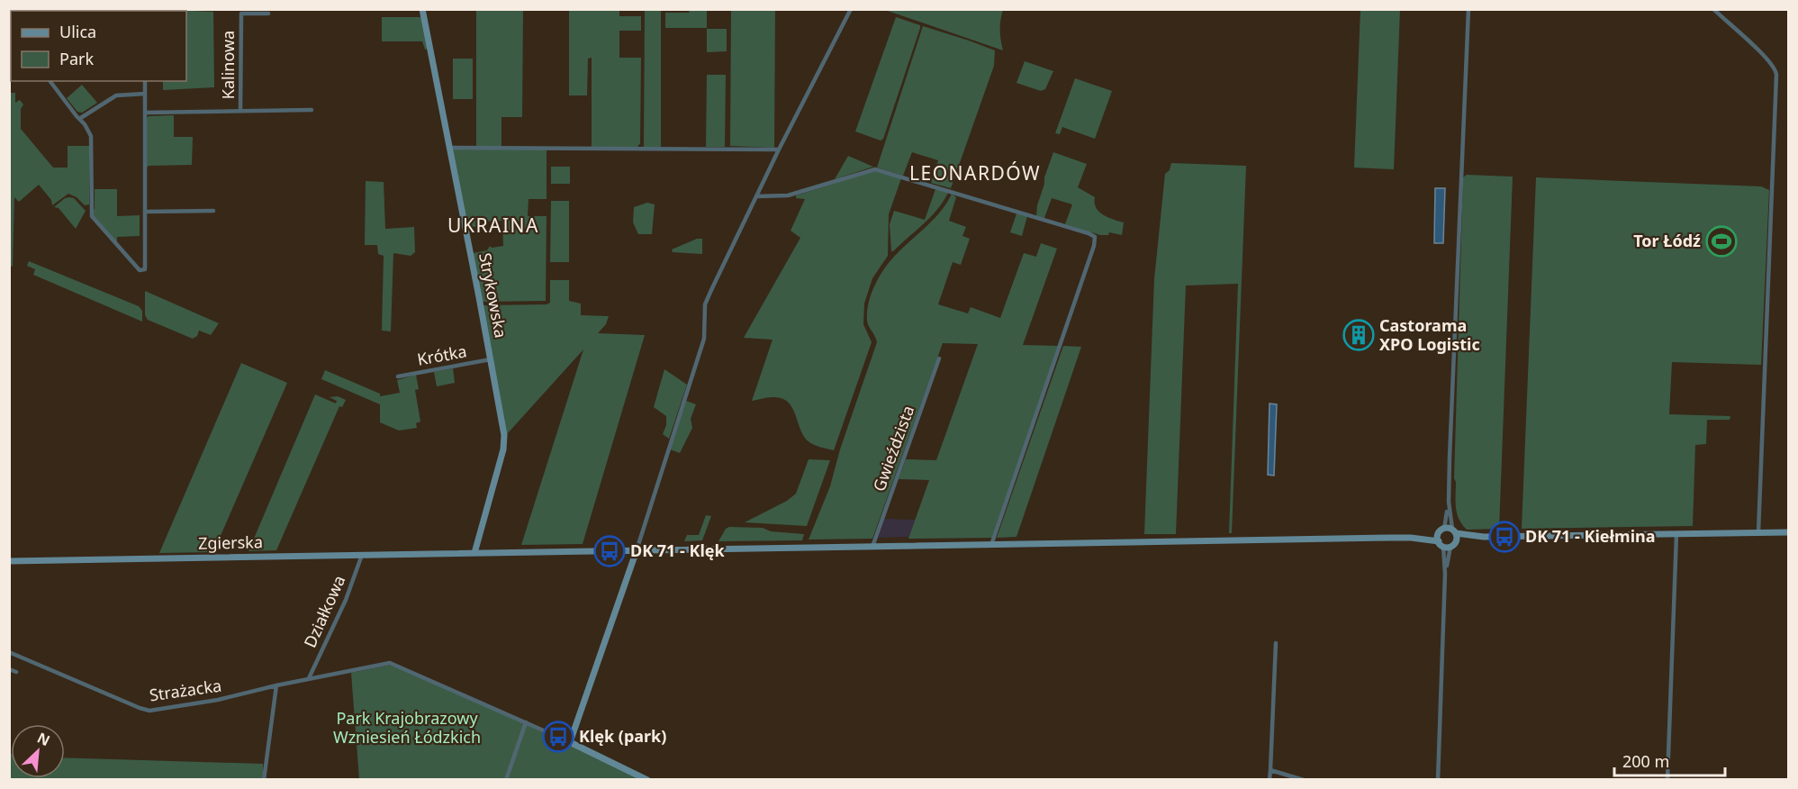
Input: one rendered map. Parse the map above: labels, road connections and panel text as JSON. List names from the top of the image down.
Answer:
{
  "streets": {
    "main road": ["Strykowska", "Zgierska"],
    "street": [
      "Kalinowa",
      "Krótka",
      "Gwieździsta",
      "Działkowa",
      "Strażacka"
    ]
  },
  "crossings": [
    ["Strykowska", "Krótka"],
    ["Strykowska", "Zgierska"],
    ["Gwieździsta", "Zgierska"],
    ["Zgierska", "Działkowa"],
    ["Działkowa", "Strażacka"]
  ],
  "districts": ["LEONARDÓW", "UKRAINA"],
  "parks": ["Park Krajobrazowy Wzniesień Łódzkich"],
  "places": {
    "sports": ["Tor Łódź"],
    "building": ["Castorama XPO Logistic"],
    "bus stop": ["DK 71 - Kiełmina", "DK 71 - Klęk", "Klęk (park)"]
  },
  "legend": ["Ulica", "Park"],
  "scale_bar": "200 m",
  "north": "top right"
}
